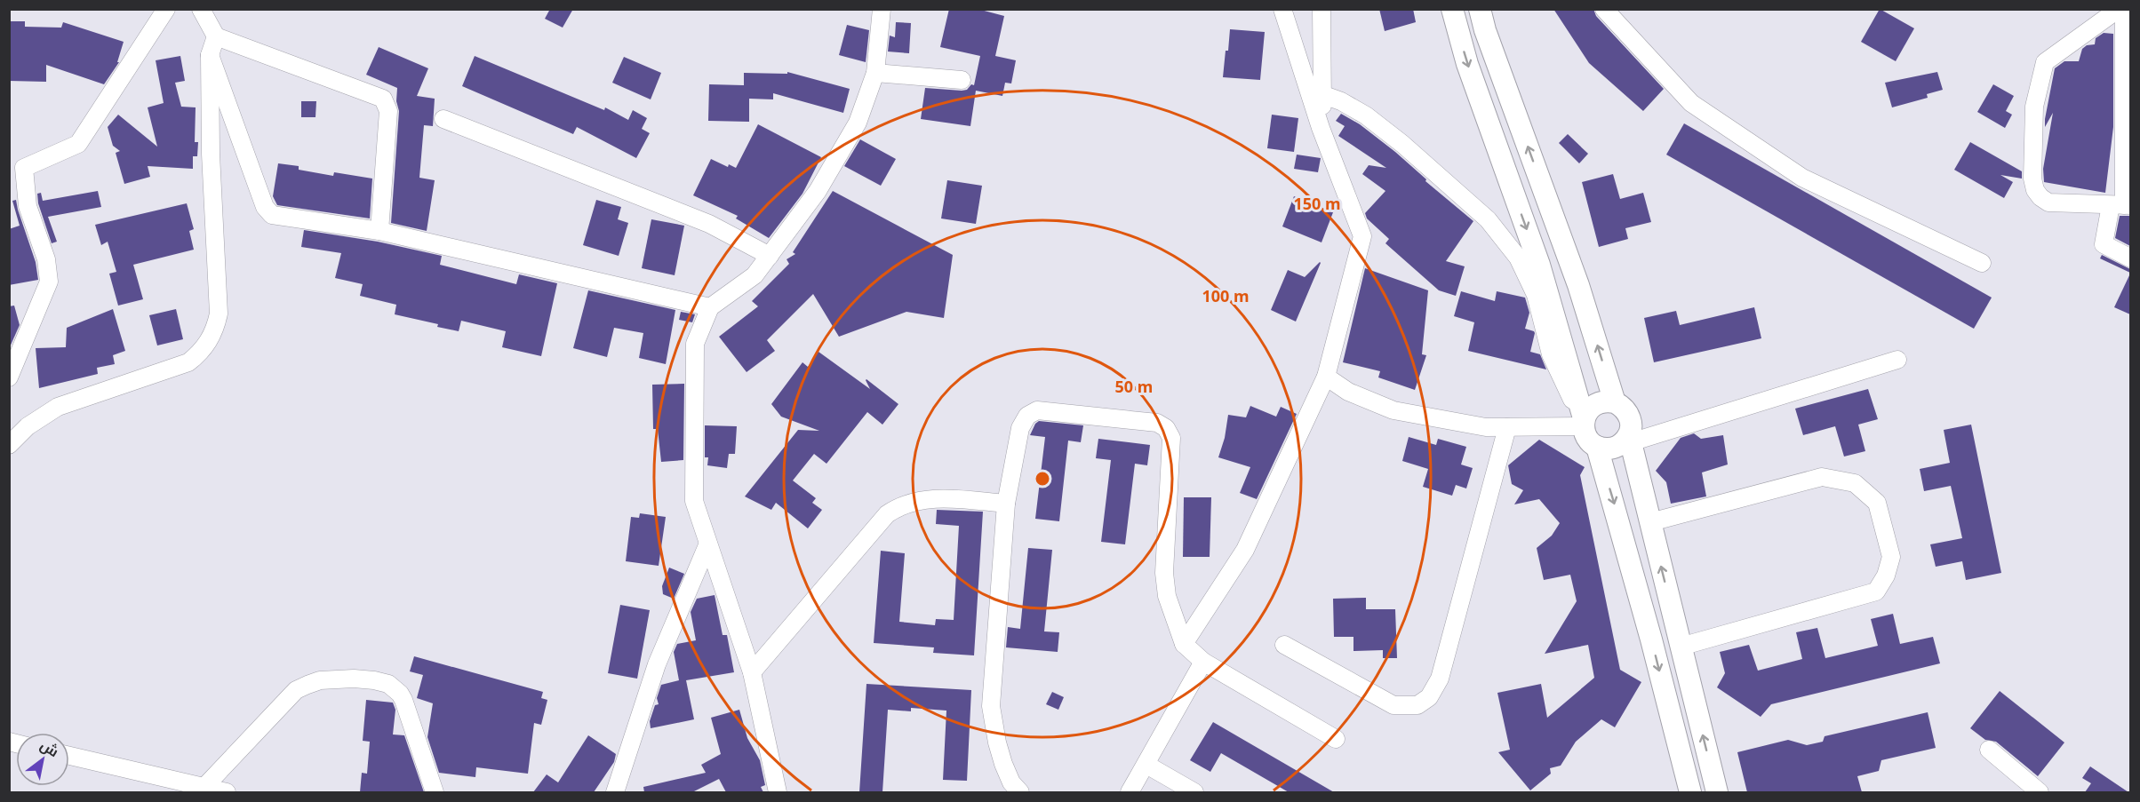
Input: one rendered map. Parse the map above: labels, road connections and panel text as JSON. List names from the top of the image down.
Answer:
{
  "north": "top right",
  "rings": ["150 m", "100 m", "50 m"]
}
